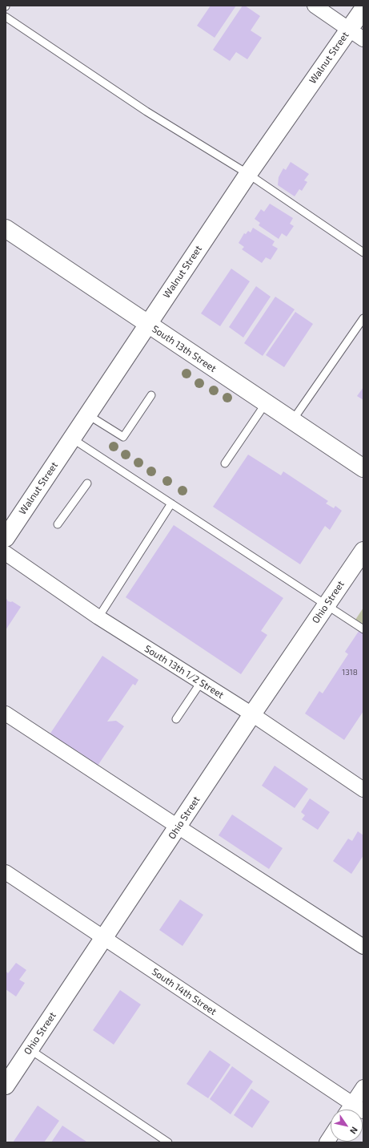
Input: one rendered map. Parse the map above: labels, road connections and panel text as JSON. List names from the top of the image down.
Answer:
{
  "streets": {
    "street": [
      "Walnut Street",
      "South 13th Street",
      "Ohio Street",
      "South 13th 1/2 Street",
      "South 14th Street"
    ]
  },
  "crossings": [
    ["Walnut Street", "South 13th Street"],
    ["Ohio Street", "South 13th 1/2 Street"],
    ["Ohio Street", "South 14th Street"]
  ],
  "house_numbers": ["1318"],
  "north": "bottom right"
}
